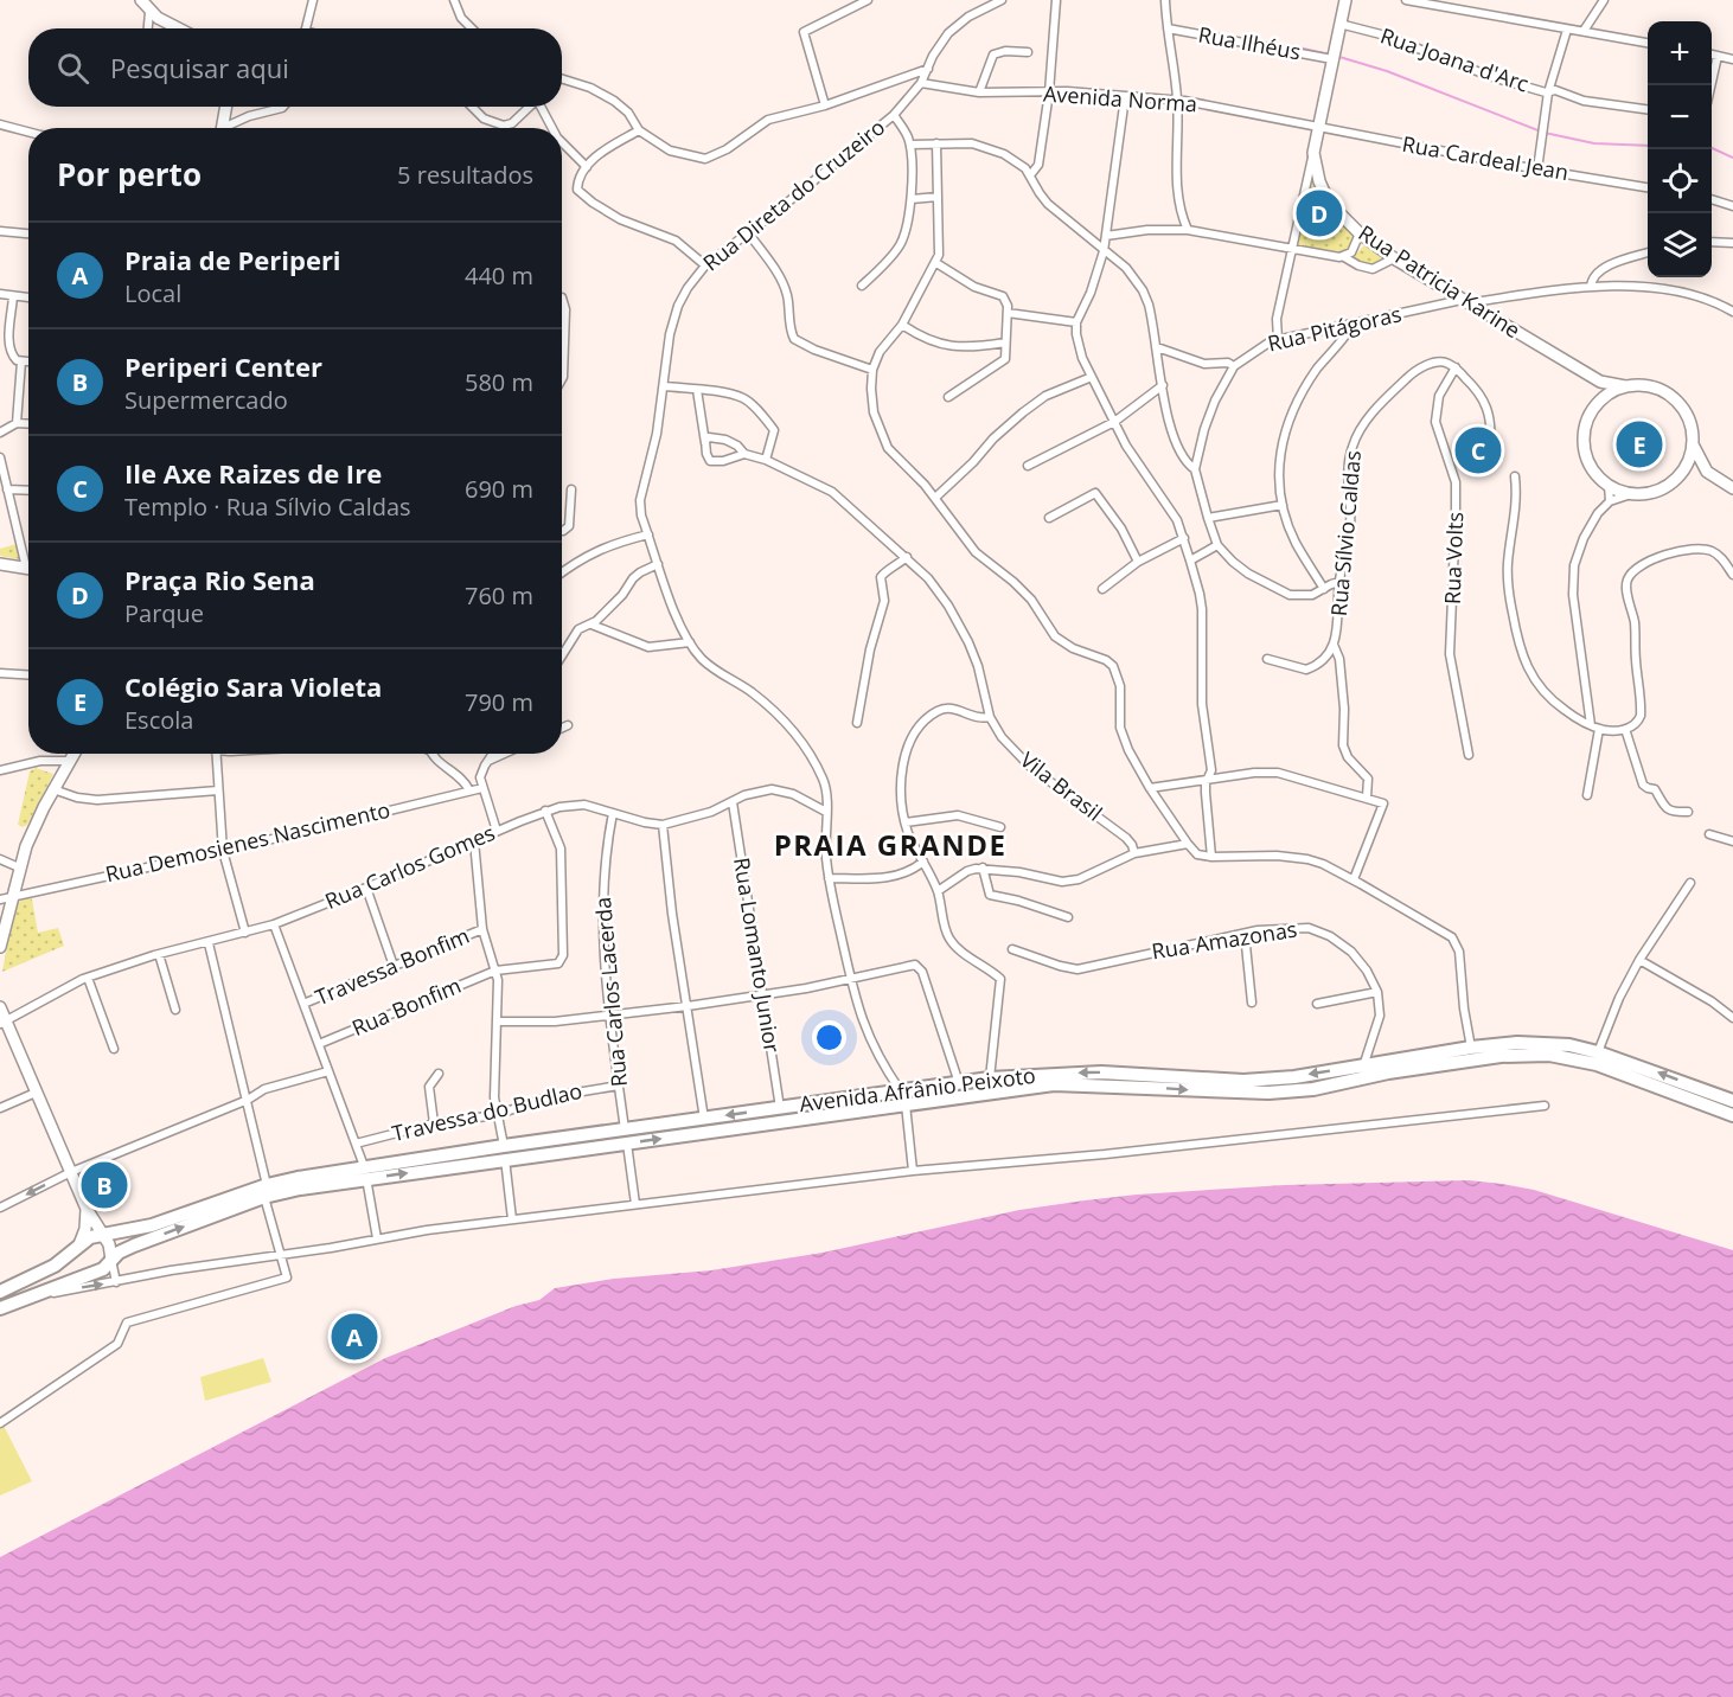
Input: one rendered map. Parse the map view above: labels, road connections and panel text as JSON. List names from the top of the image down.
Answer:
{
  "streets": {
    "main road": ["Rua Patricia Karine", "Avenida Afrânio Peixoto"],
    "street": [
      "Rua Ilhéus",
      "Rua Joana d'Arc",
      "Avenida Norma",
      "Rua Cardeal Jean",
      "Rua Direta do Cruzeiro",
      "Rua Pitágoras",
      "Rua Sílvio Caldas",
      "Rua Volts",
      "Vila Brasil",
      "Rua Demosienes Nascimento",
      "Rua Carlos Gomes",
      "Rua Amazonas",
      "Rua Lomanto Junior",
      "Travessa Bonfim",
      "Rua Carlos Lacerda",
      "Rua Bonfim",
      "Travessa do Budlao"
    ]
  },
  "crossings": [
    ["Avenida Norma", "Rua Cardeal Jean"],
    ["Avenida Norma", "Rua Direta do Cruzeiro"],
    ["Rua Direta do Cruzeiro", "Rua Carlos Gomes"],
    ["Rua Direta do Cruzeiro", "Avenida Afrânio Peixoto"],
    ["Rua Patricia Karine", "Rua Pitágoras"],
    ["Rua Sílvio Caldas", "Rua Volts"],
    ["Rua Carlos Gomes", "Rua Lomanto Junior"],
    ["Rua Carlos Gomes", "Rua Carlos Lacerda"],
    ["Rua Carlos Gomes", "Rua Bonfim"],
    ["Rua Lomanto Junior", "Avenida Afrânio Peixoto"],
    ["Rua Carlos Lacerda", "Avenida Afrânio Peixoto"],
    ["Rua Carlos Lacerda", "Travessa do Budlao"]
  ],
  "districts": ["PRAIA GRANDE"],
  "page": {
    "map_buttons": ["+", "−"],
    "search": "Pesquisar aqui",
    "heading": ["Por perto", "5 resultados"],
    "pins": [
      "D",
      "E",
      "C",
      "B",
      "A"
    ],
    "list": [
      {
        "mark": "A",
        "name": "Praia de Periperi",
        "note": "Local",
        "value": "440 m"
      },
      {
        "mark": "B",
        "name": "Periperi Center",
        "note": "Supermercado",
        "value": "580 m"
      },
      {
        "mark": "C",
        "name": "Ile Axe Raizes de Ire",
        "note": "Templo · Rua Sílvio Caldas",
        "value": "690 m"
      },
      {
        "mark": "D",
        "name": "Praça Rio Sena",
        "note": "Parque",
        "value": "760 m"
      },
      {
        "mark": "E",
        "name": "Colégio Sara Violeta",
        "note": "Escola",
        "value": "790 m"
      }
    ]
  }
}
